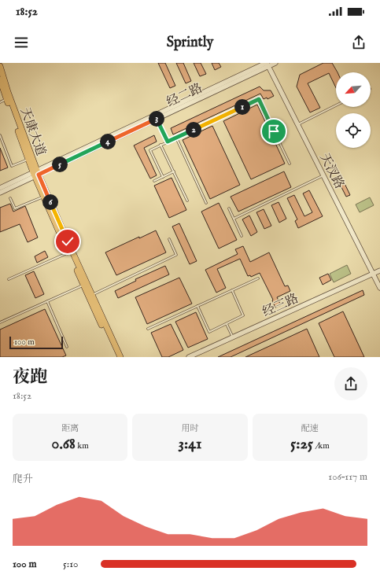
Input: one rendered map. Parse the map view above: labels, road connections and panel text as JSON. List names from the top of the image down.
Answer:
{
  "streets": {
    "main road": ["天康大道"],
    "street": ["经二路", "天汊路", "经三路"]
  },
  "crossings": [
    ["经二路", "天康大道"],
    ["经二路", "天汊路"],
    ["天汊路", "经三路"]
  ],
  "scale_bar": "100 m",
  "north": "bottom left",
  "page": {
    "status": "18:52",
    "header": "Sprintly",
    "pins": [
      "1",
      "3",
      "2",
      "4",
      "5",
      "6"
    ],
    "scale": "100 m",
    "heading": ["夜跑", "18:52"],
    "stats": [
      ["距离", "0.68 km"],
      ["用时", "3:41"],
      ["配速", "5:25 /km"]
    ],
    "chart": ["爬升", "106–117 m"],
    "list": [
      {
        "name": "100 m",
        "note": "5:10"
      }
    ]
  }
}
